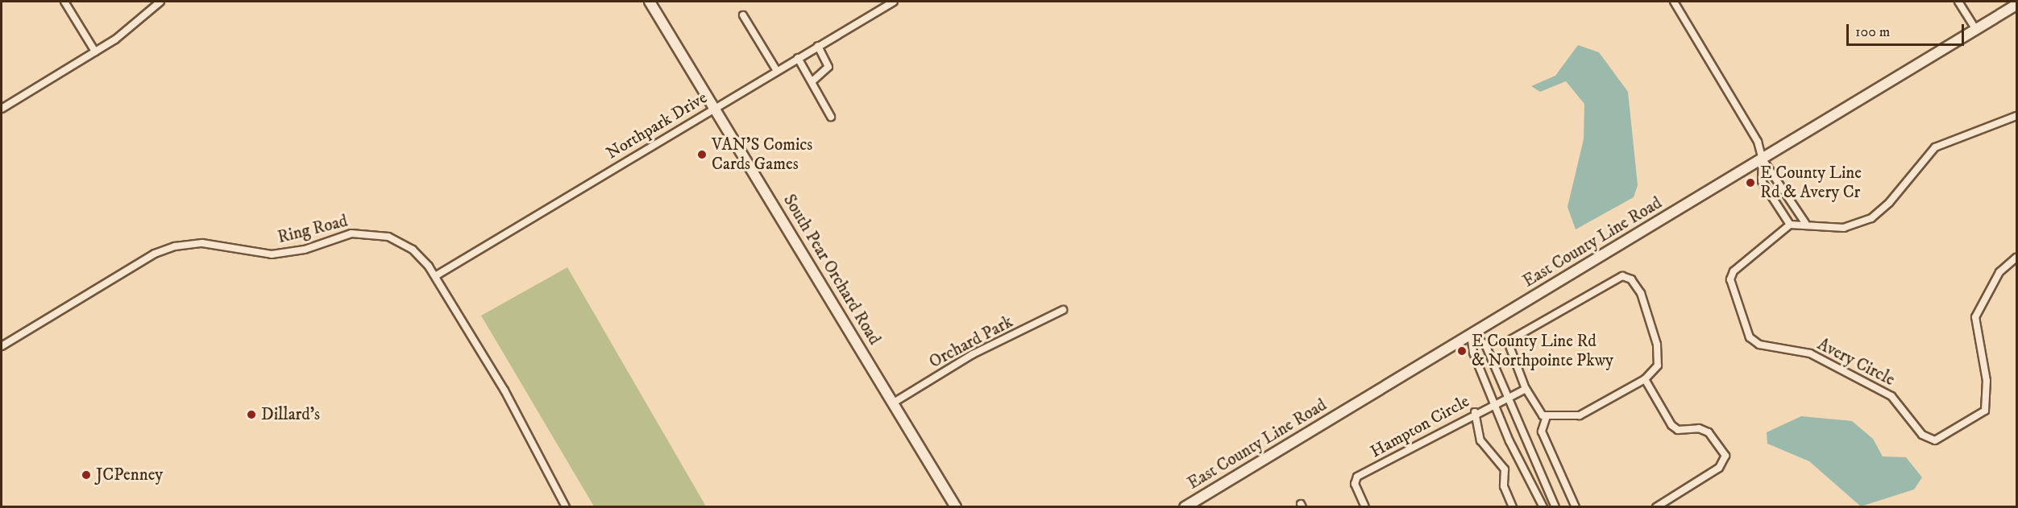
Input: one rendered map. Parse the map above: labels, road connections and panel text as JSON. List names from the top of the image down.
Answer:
{
  "streets": {
    "main road": ["East County Line Road", "South Pear Orchard Road"],
    "street": [
      "Northpark Drive",
      "Ring Road",
      "Orchard Park",
      "Avery Circle",
      "Hampton Circle"
    ]
  },
  "crossings": [
    ["Northpark Drive", "Ring Road"],
    ["Northpark Drive", "South Pear Orchard Road"],
    ["South Pear Orchard Road", "Orchard Park"]
  ],
  "places": [
    "VAN'S Comics Cards Games",
    "E County Line Rd & Avery Cr",
    "E County Line Rd & Northpointe Pkwy",
    "Dillard's",
    "JCPenney"
  ],
  "scale_bar": "100 m"
}
